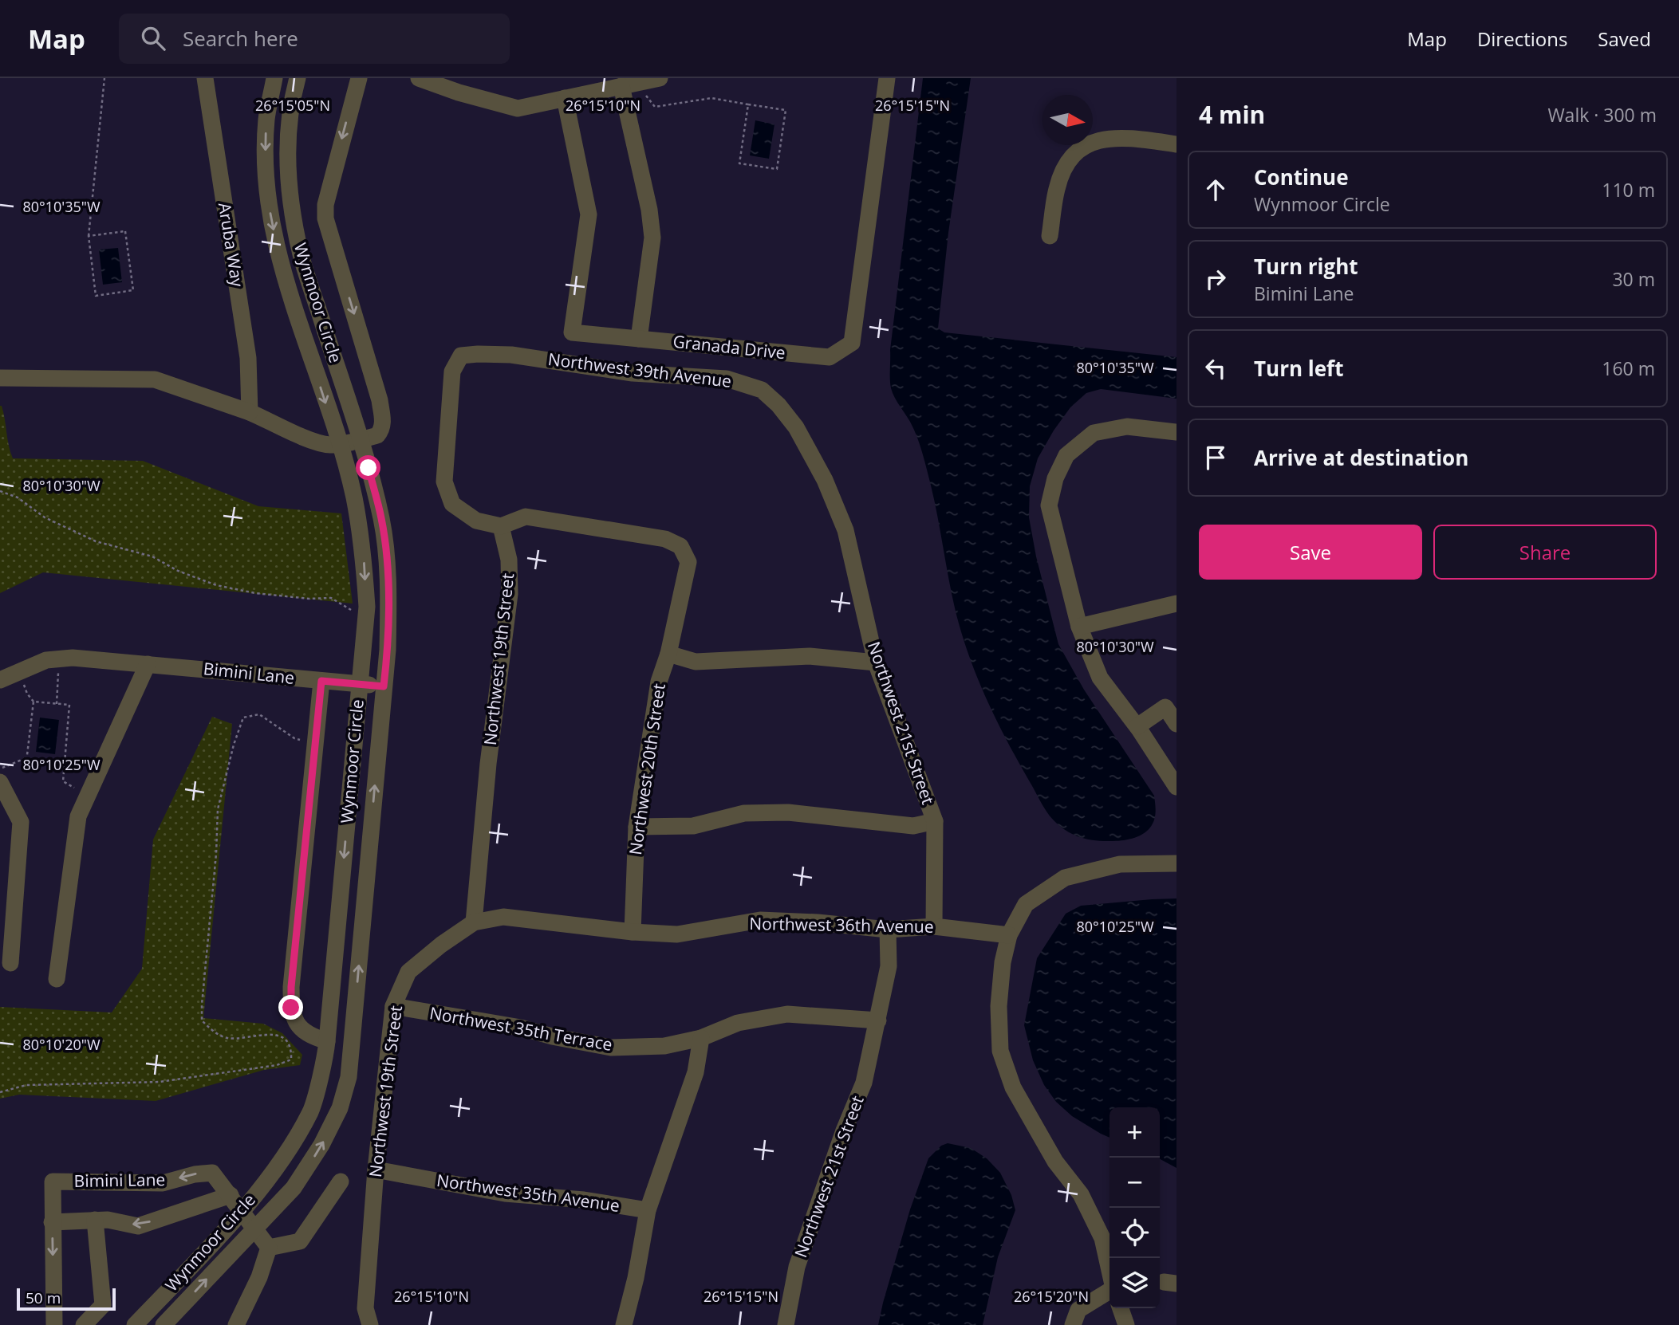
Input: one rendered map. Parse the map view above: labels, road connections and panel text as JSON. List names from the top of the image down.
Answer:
{
  "streets": {
    "street": [
      "Aruba Way",
      "Wynmoor Circle",
      "Granada Drive",
      "Northwest 39th Avenue",
      "Northwest 19th Street",
      "Bimini Lane",
      "Northwest 21st Street",
      "Northwest 20th Street",
      "Northwest 36th Avenue",
      "Northwest 35th Terrace",
      "Northwest 35th Avenue"
    ]
  },
  "crossings": [
    ["Wynmoor Circle", "Bimini Lane"],
    ["Northwest 39th Avenue", "Northwest 19th Street"],
    ["Northwest 39th Avenue", "Northwest 21st Street"],
    ["Northwest 39th Avenue", "Northwest 20th Street"],
    ["Northwest 19th Street", "Northwest 20th Street"],
    ["Northwest 19th Street", "Northwest 36th Avenue"],
    ["Northwest 19th Street", "Northwest 35th Terrace"],
    ["Northwest 19th Street", "Northwest 35th Avenue"],
    ["Northwest 21st Street", "Northwest 36th Avenue"],
    ["Northwest 21st Street", "Northwest 35th Terrace"],
    ["Northwest 20th Street", "Northwest 36th Avenue"]
  ],
  "scale_bar": "50 m",
  "north": "right",
  "page": {
    "header": "Map",
    "search": "Search here",
    "nav": ["Map", "Directions", "Saved"],
    "heading": ["4 min", "Walk · 300 m"],
    "list": [
      ["Continue", "Wynmoor Circle", "110 m"],
      ["Turn right", "Bimini Lane", "30 m"],
      ["Turn left", "160 m"],
      "Arrive at destination"
    ],
    "buttons": ["Save", "Share"],
    "map_buttons": ["+", "−"],
    "scale": "50 m"
  },
  "coordinates": [
    "26°15'05\"N",
    "26°15'10\"N",
    "26°15'15\"N",
    "80°10'35\"W",
    "80°10'30\"W",
    "80°10'25\"W",
    "80°10'20\"W",
    "26°15'20\"N"
  ]
}
